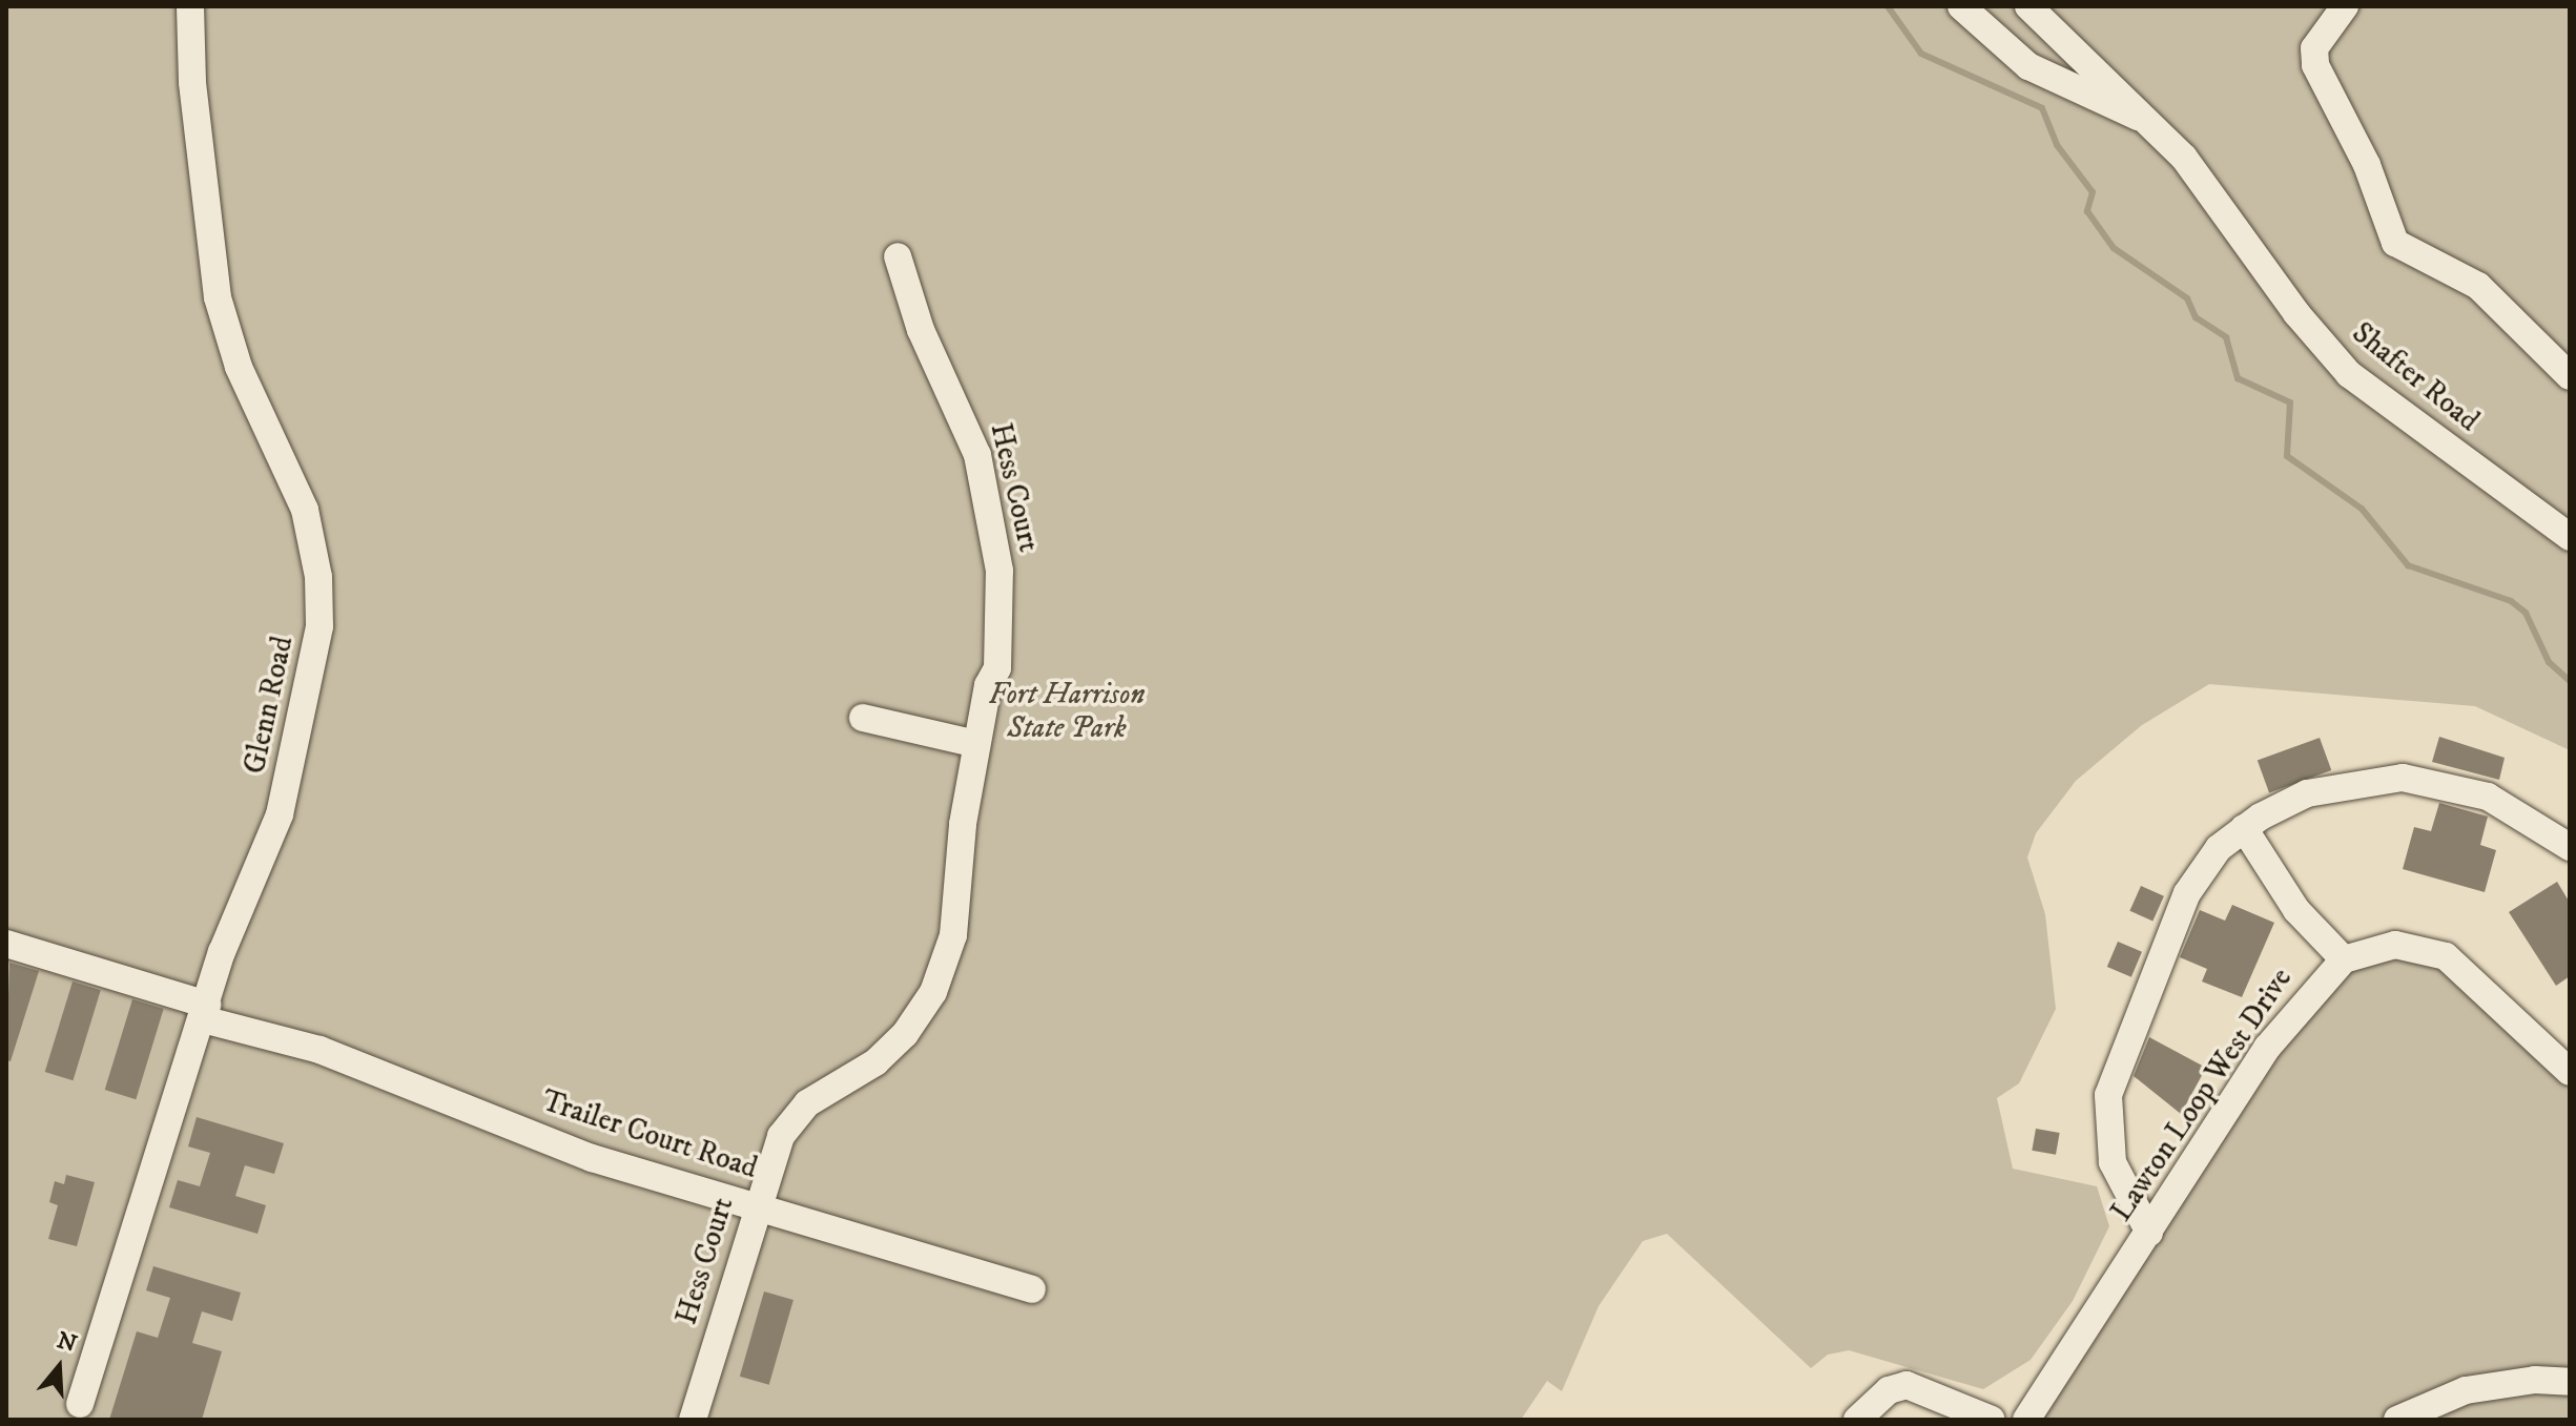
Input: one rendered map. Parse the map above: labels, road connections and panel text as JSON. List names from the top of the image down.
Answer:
{
  "streets": {
    "street": [
      "Shafter Road",
      "Hess Court",
      "Glenn Road",
      "Lawton Loop West Drive",
      "Trailer Court Road"
    ]
  },
  "crossings": [
    ["Hess Court", "Trailer Court Road"],
    ["Glenn Road", "Trailer Court Road"]
  ],
  "parks": ["Fort Harrison State Park"],
  "north": "top"
}
